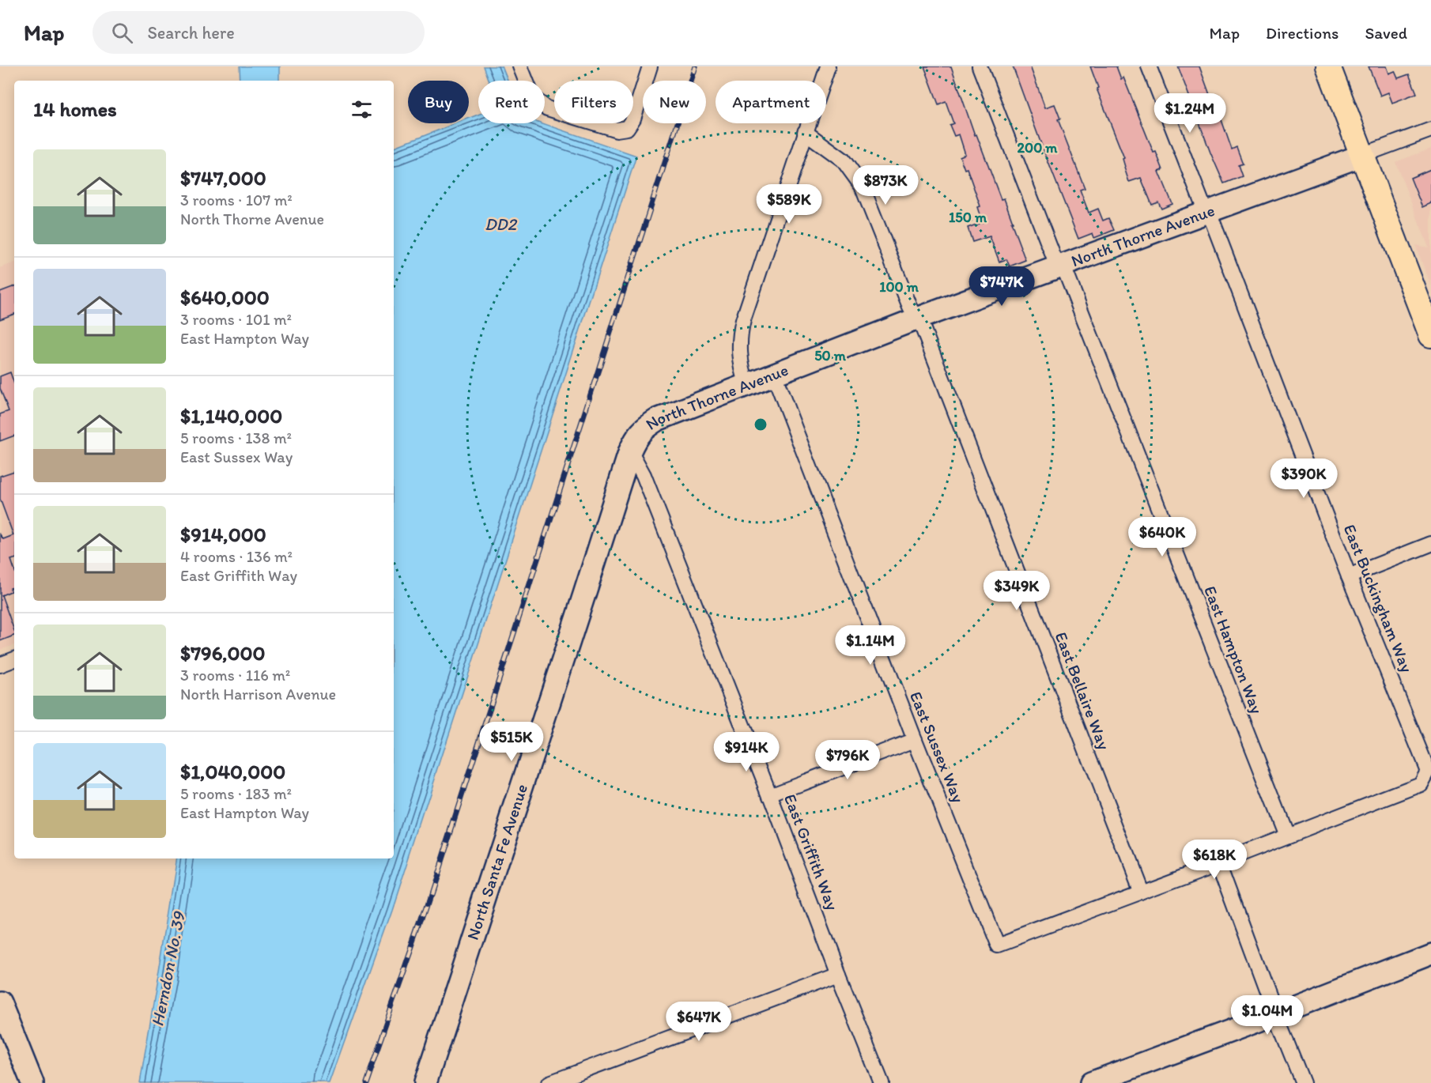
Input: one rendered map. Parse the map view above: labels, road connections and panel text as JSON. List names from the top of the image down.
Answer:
{
  "streets": {
    "street": [
      "North Thorne Avenue",
      "East Buckingham Way",
      "East Hampton Way",
      "East Bellaire Way",
      "East Sussex Way",
      "East Griffith Way",
      "North Santa Fe Avenue"
    ]
  },
  "crossings": [
    ["North Thorne Avenue", "East Buckingham Way"],
    ["North Thorne Avenue", "East Hampton Way"],
    ["North Thorne Avenue", "East Bellaire Way"],
    ["North Thorne Avenue", "East Sussex Way"],
    ["North Thorne Avenue", "East Griffith Way"],
    ["North Thorne Avenue", "North Santa Fe Avenue"],
    ["East Buckingham Way", "East Hampton Way"],
    ["East Bellaire Way", "East Sussex Way"],
    ["East Griffith Way", "North Santa Fe Avenue"]
  ],
  "water": ["DD2", "Herndon No. 39"],
  "page": {
    "header": "Map",
    "search": "Search here",
    "nav": ["Map", "Directions", "Saved"],
    "chip": [
      "Buy",
      "Rent",
      "Filters",
      "New",
      "Apartment"
    ],
    "heading": "14 homes",
    "price": [
      "$1.24M",
      "$873K",
      "$589K",
      "$747K",
      "$390K",
      "$640K",
      "$349K",
      "$1.14M",
      "$515K",
      "$914K",
      "$796K",
      "$618K",
      "$1.04M",
      "$647K"
    ],
    "list": [
      {
        "name": "$747,000",
        "note": "3 rooms · 107 m² · North Thorne Avenue"
      },
      {
        "name": "$640,000",
        "note": "3 rooms · 101 m² · East Hampton Way"
      },
      {
        "name": "$1,140,000",
        "note": "5 rooms · 138 m² · East Sussex Way"
      },
      {
        "name": "$914,000",
        "note": "4 rooms · 136 m² · East Griffith Way"
      },
      {
        "name": "$796,000",
        "note": "3 rooms · 116 m² · North Harrison Avenue"
      },
      {
        "name": "$1,040,000",
        "note": "5 rooms · 183 m² · East Hampton Way"
      }
    ]
  },
  "rings": [
    "200 m",
    "150 m",
    "100 m",
    "50 m"
  ]
}
